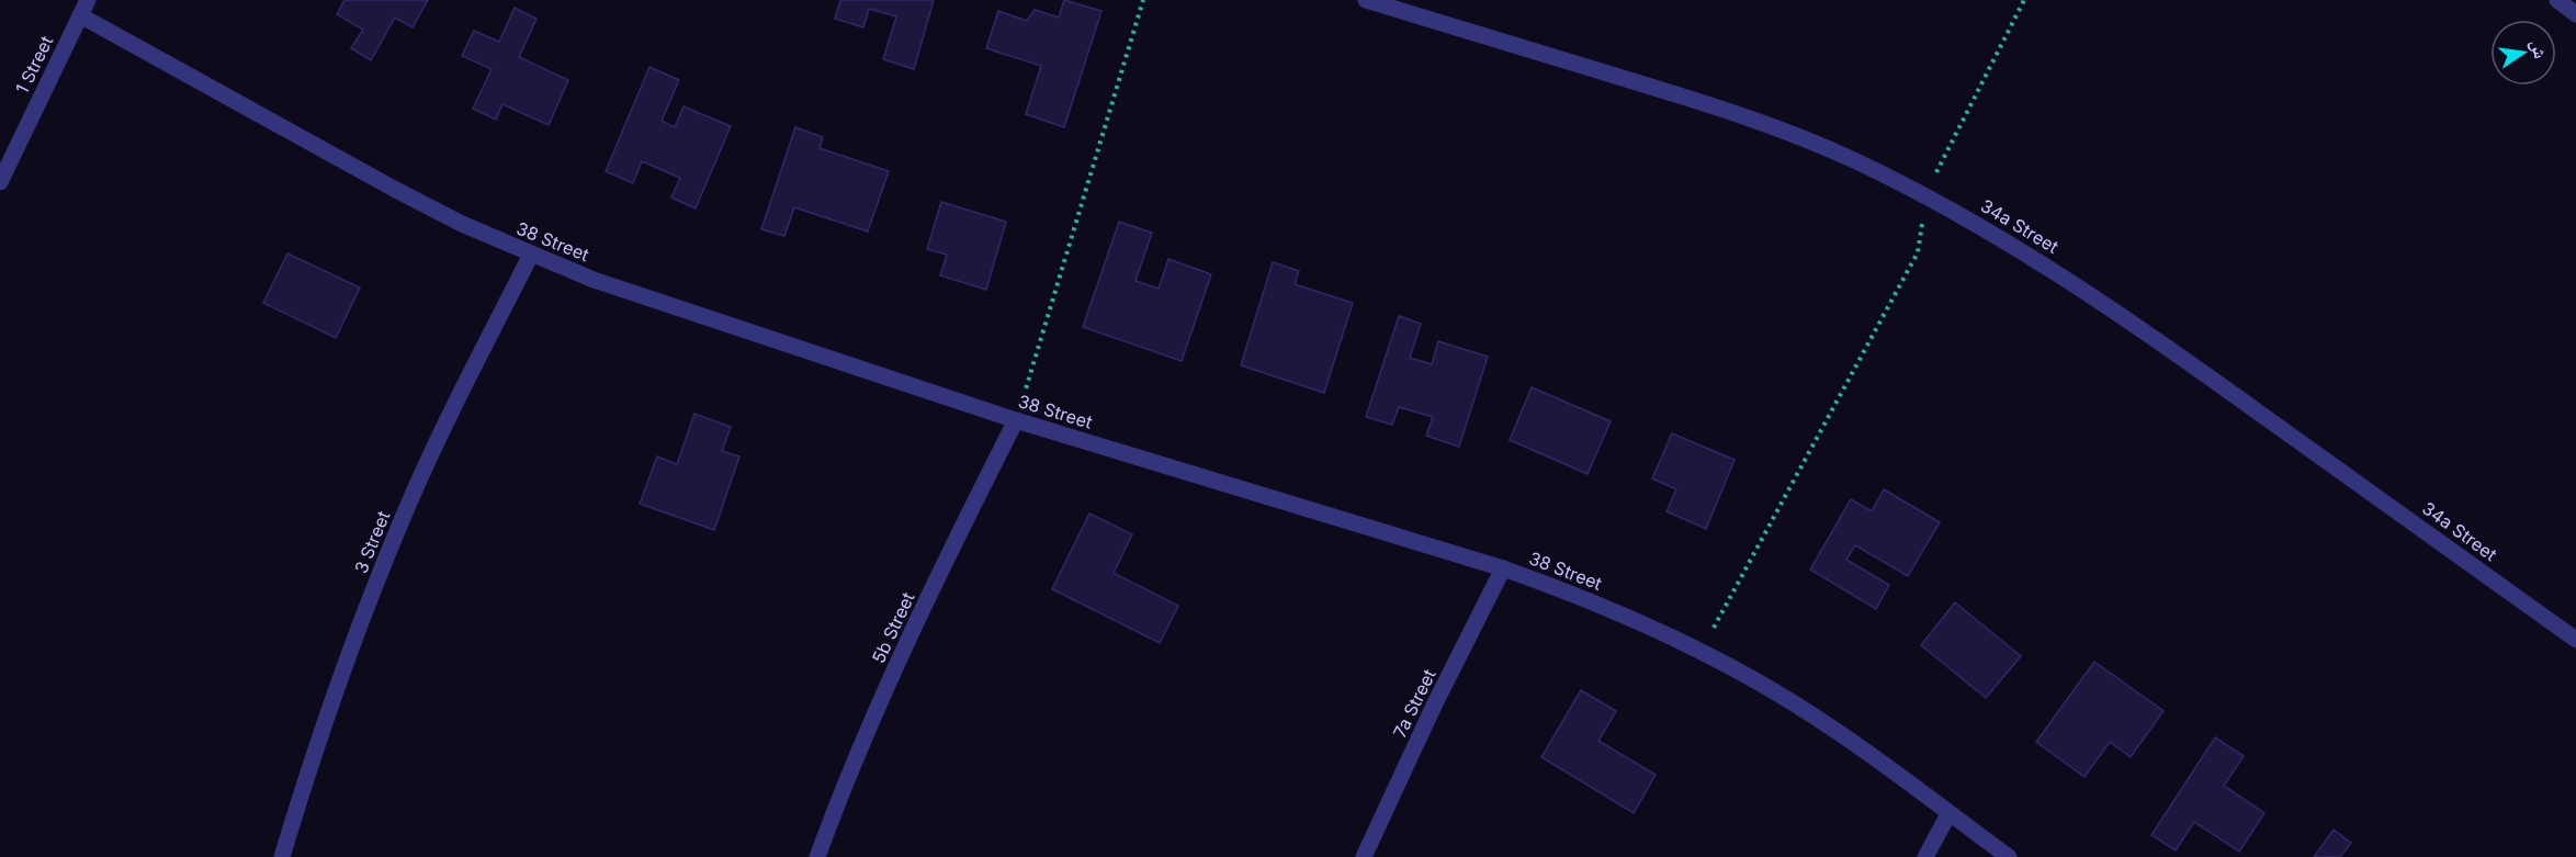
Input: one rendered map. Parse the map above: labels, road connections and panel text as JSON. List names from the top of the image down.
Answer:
{
  "streets": {
    "street": [
      "1 Street",
      "34a Street",
      "38 Street",
      "3 Street",
      "5b Street",
      "7a Street"
    ]
  },
  "crossings": [
    ["1 Street", "38 Street"],
    ["38 Street", "3 Street"],
    ["38 Street", "5b Street"],
    ["38 Street", "7a Street"]
  ],
  "north": "right"
}
